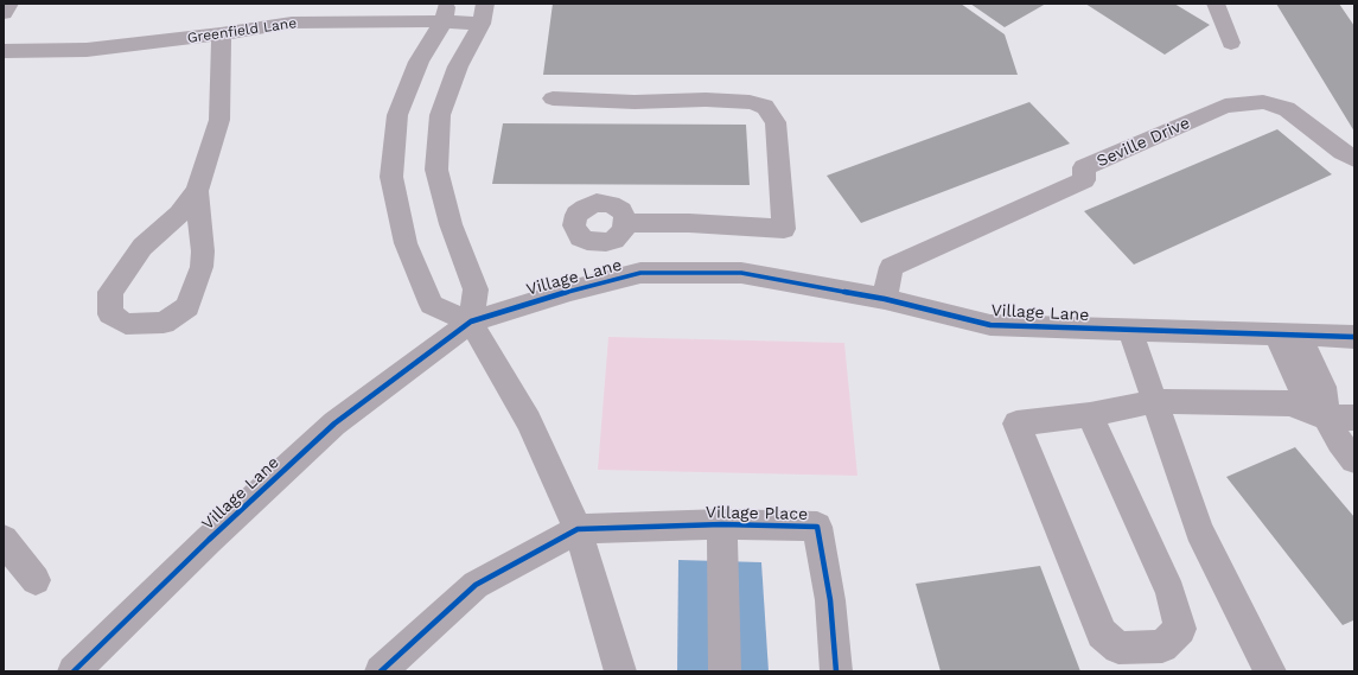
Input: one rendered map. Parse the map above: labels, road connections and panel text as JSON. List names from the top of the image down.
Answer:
{
  "streets": {
    "street": [
      "Greenfield Lane",
      "Seville Drive",
      "Village Lane",
      "Village Place"
    ]
  },
  "crossings": [
    ["Seville Drive", "Village Lane"]
  ]
}
